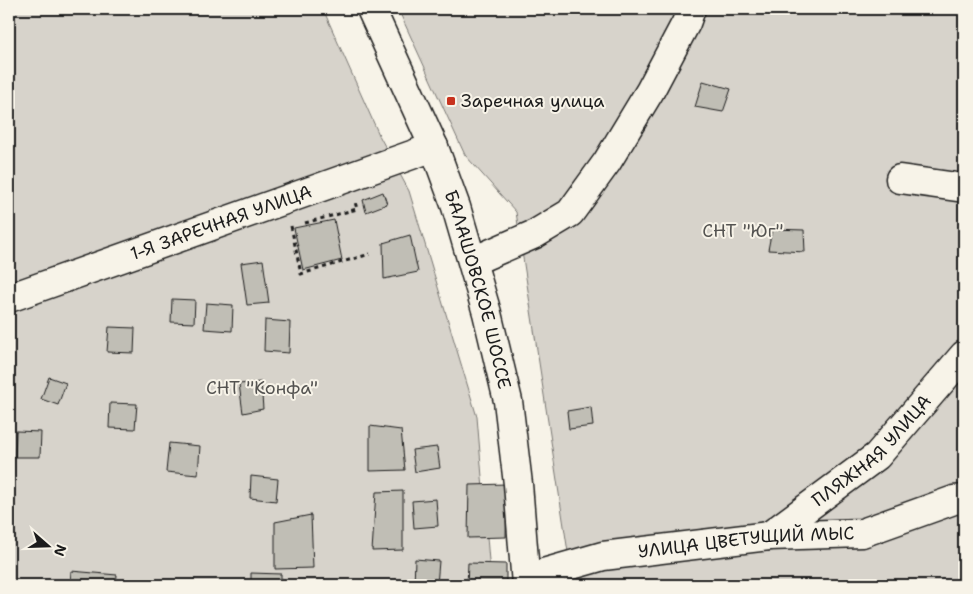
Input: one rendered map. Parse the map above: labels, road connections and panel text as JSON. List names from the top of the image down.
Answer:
{
  "streets": {
    "street": [
      "1-Я ЗАРЕЧНАЯ УЛИЦА",
      "БАЛАШОВСКОЕ ШОССЕ",
      "ПЛЯЖНАЯ УЛИЦА",
      "УЛИЦА ЦВЕТУЩИЙ МЫС"
    ]
  },
  "crossings": [
    ["1-Я ЗАРЕЧНАЯ УЛИЦА", "БАЛАШОВСКОЕ ШОССЕ"],
    ["БАЛАШОВСКОЕ ШОССЕ", "УЛИЦА ЦВЕТУЩИЙ МЫС"],
    ["ПЛЯЖНАЯ УЛИЦА", "УЛИЦА ЦВЕТУЩИЙ МЫС"]
  ],
  "parks": ["СНТ \"Юг\"", "СНТ \"Конфа\""],
  "places": {
    "transit": ["Заречная улица"]
  },
  "north": "right"
}
